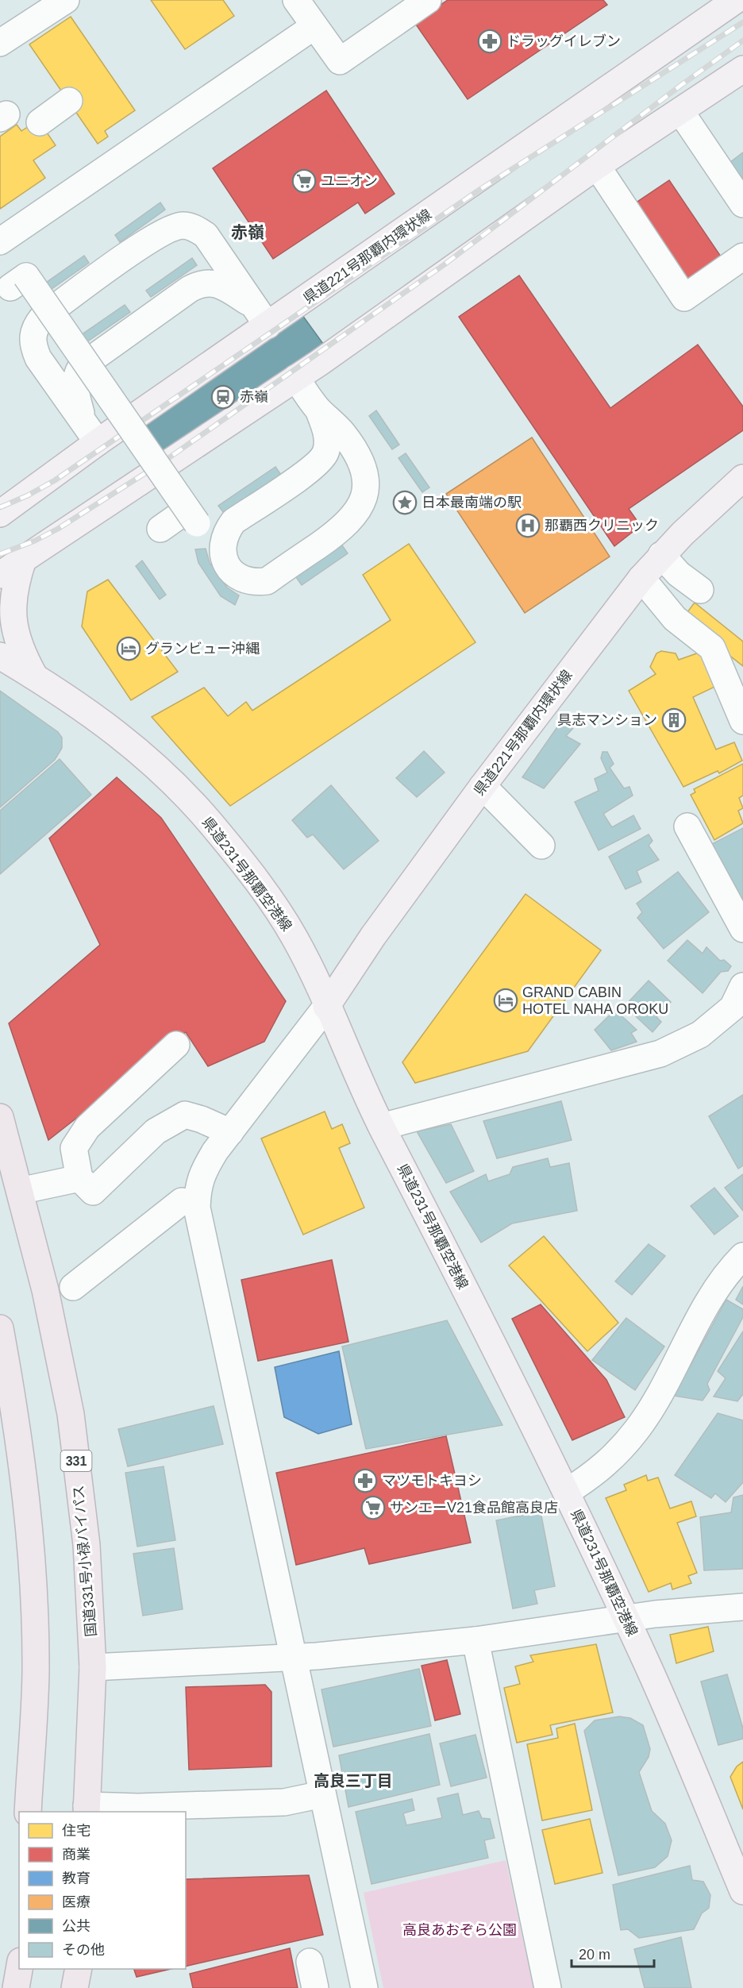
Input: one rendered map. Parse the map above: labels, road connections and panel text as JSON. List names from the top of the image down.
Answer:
{
  "streets": {
    "highway": ["331", "国道331号小禄バイパス"],
    "main road": ["県道221号那覇内環状線", "県道231号那覇空港線"]
  },
  "crossings": [
    ["県道221号那覇内環状線", "県道231号那覇空港線"]
  ],
  "districts": ["赤嶺", "高良三丁目"],
  "parks": ["高良あおぞら公園"],
  "places": {
    "pharmacy": ["ドラッグイレブン", "マツモトキヨシ"],
    "supermarket": ["ユニオン", "サンエーV21食品館高良店"],
    "station": ["赤嶺"],
    "place": ["日本最南端の駅"],
    "hospital": ["那覇西クリニック"],
    "hotel": ["グランビュー沖縄", "GRAND CABIN HOTEL NAHA OROKU"],
    "building": ["具志マンション"]
  },
  "legend": [
    "住宅",
    "商業",
    "教育",
    "医療",
    "公共",
    "その他"
  ],
  "scale_bar": "20 m"
}
